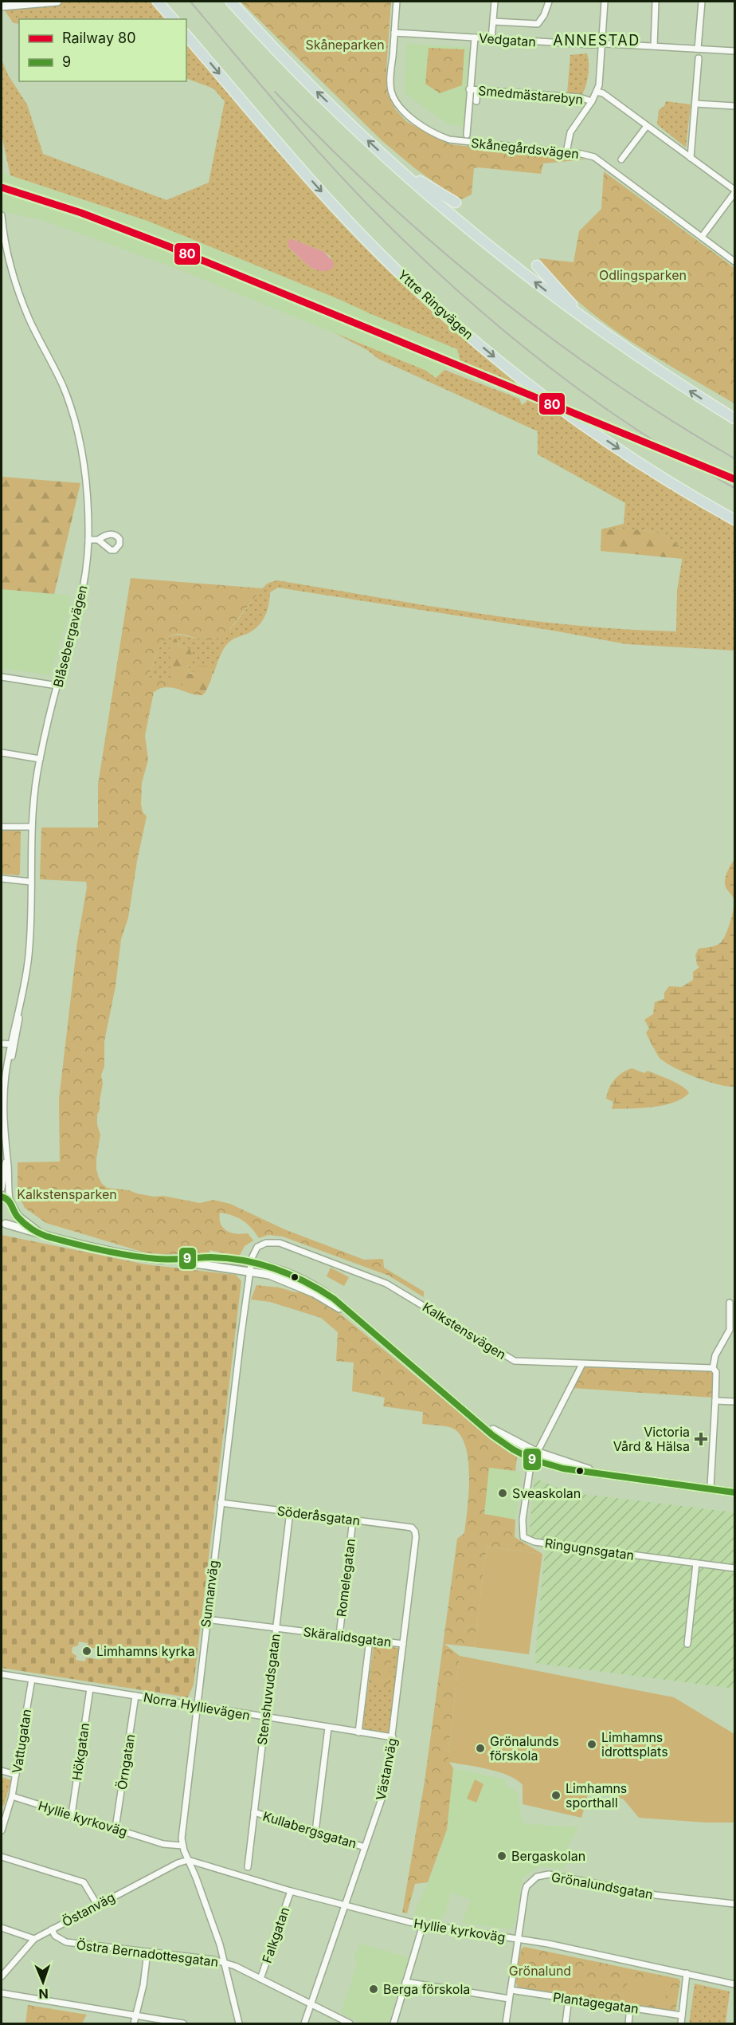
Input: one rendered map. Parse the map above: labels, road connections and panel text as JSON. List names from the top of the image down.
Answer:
{
  "streets": {
    "highway": ["Yttre Ringvägen"],
    "street": [
      "Vedgatan",
      "Smedmästarebyn",
      "Skånegårdsvägen",
      "Blåsebergavägen",
      "Kalkstensvägen",
      "Söderåsgatan",
      "Ringugnsgatan",
      "Romelegatan",
      "Sunnanväg",
      "Skäralidsgatan",
      "Stenshuvudsgatan",
      "Norra Hyllievägen",
      "Vattugatan",
      "Hökgatan",
      "Örngatan",
      "Västanväg",
      "Hyllie kyrkoväg",
      "Kullabergsgatan",
      "Grönalundsgatan",
      "Östanväg",
      "Falkgatan",
      "Östra Bernadottesgatan",
      "Plantagegatan"
    ]
  },
  "crossings": [
    ["Vedgatan", "Skånegårdsvägen"],
    ["Kalkstensvägen", "Sunnanväg"],
    ["Söderåsgatan", "Romelegatan"],
    ["Söderåsgatan", "Sunnanväg"],
    ["Söderåsgatan", "Stenshuvudsgatan"],
    ["Söderåsgatan", "Västanväg"],
    ["Romelegatan", "Skäralidsgatan"],
    ["Sunnanväg", "Skäralidsgatan"],
    ["Sunnanväg", "Norra Hyllievägen"],
    ["Sunnanväg", "Hyllie kyrkoväg"],
    ["Sunnanväg", "Östanväg"],
    ["Sunnanväg", "Östra Bernadottesgatan"],
    ["Skäralidsgatan", "Stenshuvudsgatan"],
    ["Skäralidsgatan", "Västanväg"],
    ["Stenshuvudsgatan", "Norra Hyllievägen"],
    ["Stenshuvudsgatan", "Kullabergsgatan"],
    ["Norra Hyllievägen", "Vattugatan"],
    ["Norra Hyllievägen", "Hökgatan"],
    ["Norra Hyllievägen", "Örngatan"],
    ["Norra Hyllievägen", "Västanväg"],
    ["Vattugatan", "Hyllie kyrkoväg"],
    ["Hökgatan", "Hyllie kyrkoväg"],
    ["Örngatan", "Hyllie kyrkoväg"],
    ["Västanväg", "Hyllie kyrkoväg"],
    ["Västanväg", "Kullabergsgatan"],
    ["Västanväg", "Östra Bernadottesgatan"],
    ["Hyllie kyrkoväg", "Grönalundsgatan"],
    ["Hyllie kyrkoväg", "Östanväg"],
    ["Hyllie kyrkoväg", "Falkgatan"],
    ["Grönalundsgatan", "Plantagegatan"],
    ["Östanväg", "Östra Bernadottesgatan"],
    ["Falkgatan", "Östra Bernadottesgatan"]
  ],
  "districts": ["ANNESTAD"],
  "parks": [
    "Skåneparken",
    "Odlingsparken",
    "Kalkstensparken",
    "Grönalund"
  ],
  "places": {
    "health": ["Victoria Vård & Hälsa"],
    "other": [
      "Sveaskolan",
      "Limhamns kyrka",
      "Limhamns idrottsplats",
      "Grönalunds förskola",
      "Limhamns sporthall",
      "Bergaskolan",
      "Berga förskola"
    ]
  },
  "lines": ["rail line 80", "transit line 9"],
  "legend": ["Railway 80", "9"],
  "north": "bottom"
}
